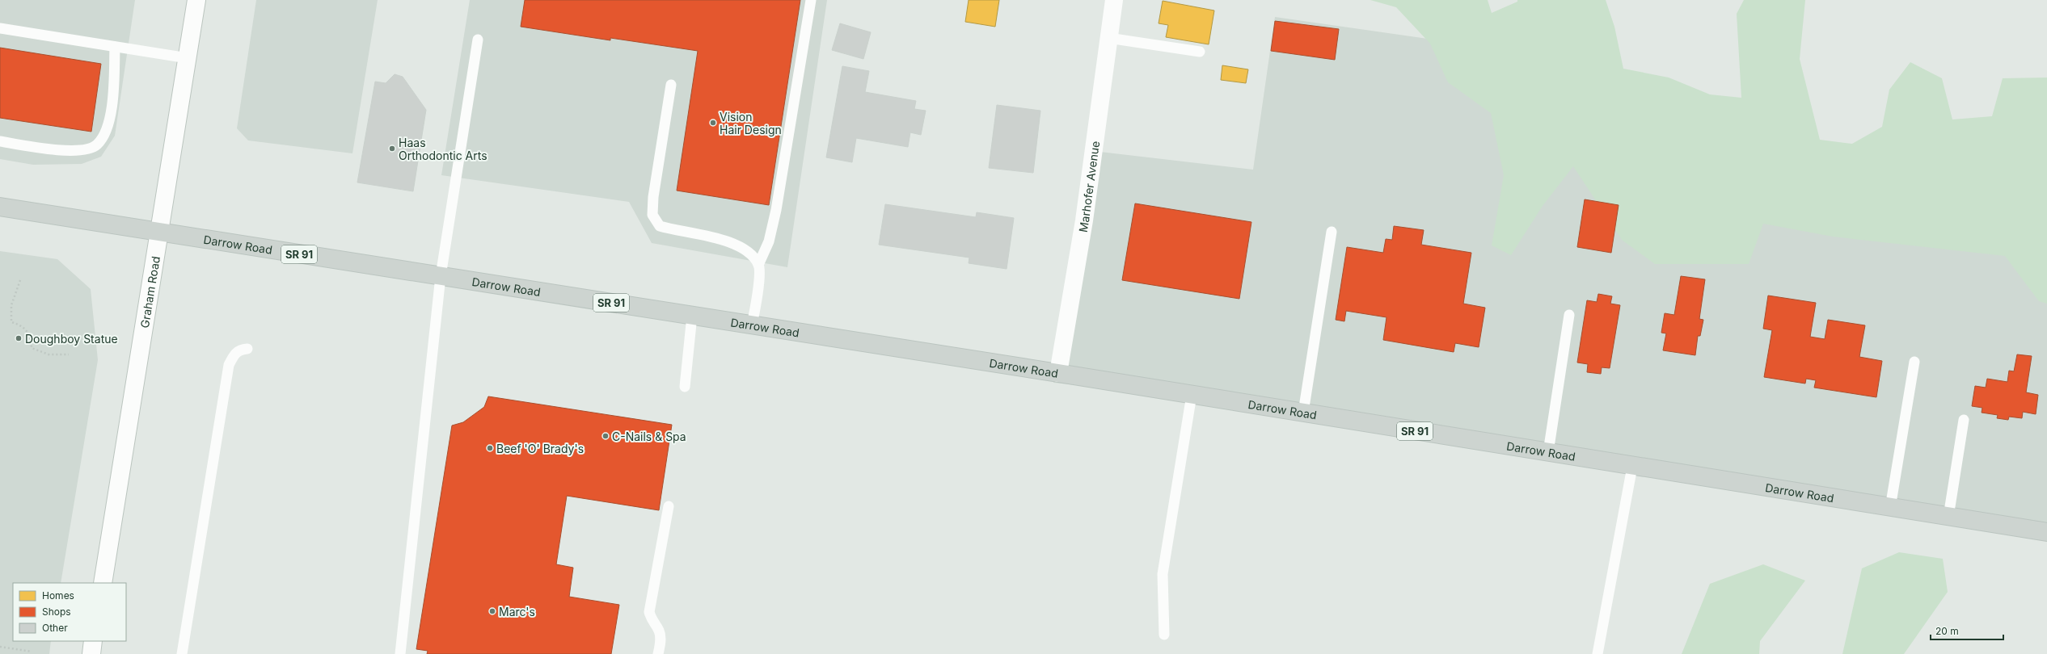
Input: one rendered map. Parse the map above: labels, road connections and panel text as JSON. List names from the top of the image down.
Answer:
{
  "streets": {
    "main road": [
      "Marhofer Avenue",
      "Darrow Road",
      "SR 91",
      "Graham Road"
    ]
  },
  "crossings": [
    ["Marhofer Avenue", "Darrow Road"],
    ["Darrow Road", "Graham Road"]
  ],
  "places": [
    "Vision Hair Design",
    "Haas Orthodontic Arts",
    "Doughboy Statue",
    "C-Nails & Spa",
    "Beef 'O' Brady's",
    "Marc's"
  ],
  "legend": ["Homes", "Shops", "Other"],
  "scale_bar": "20 m"
}
